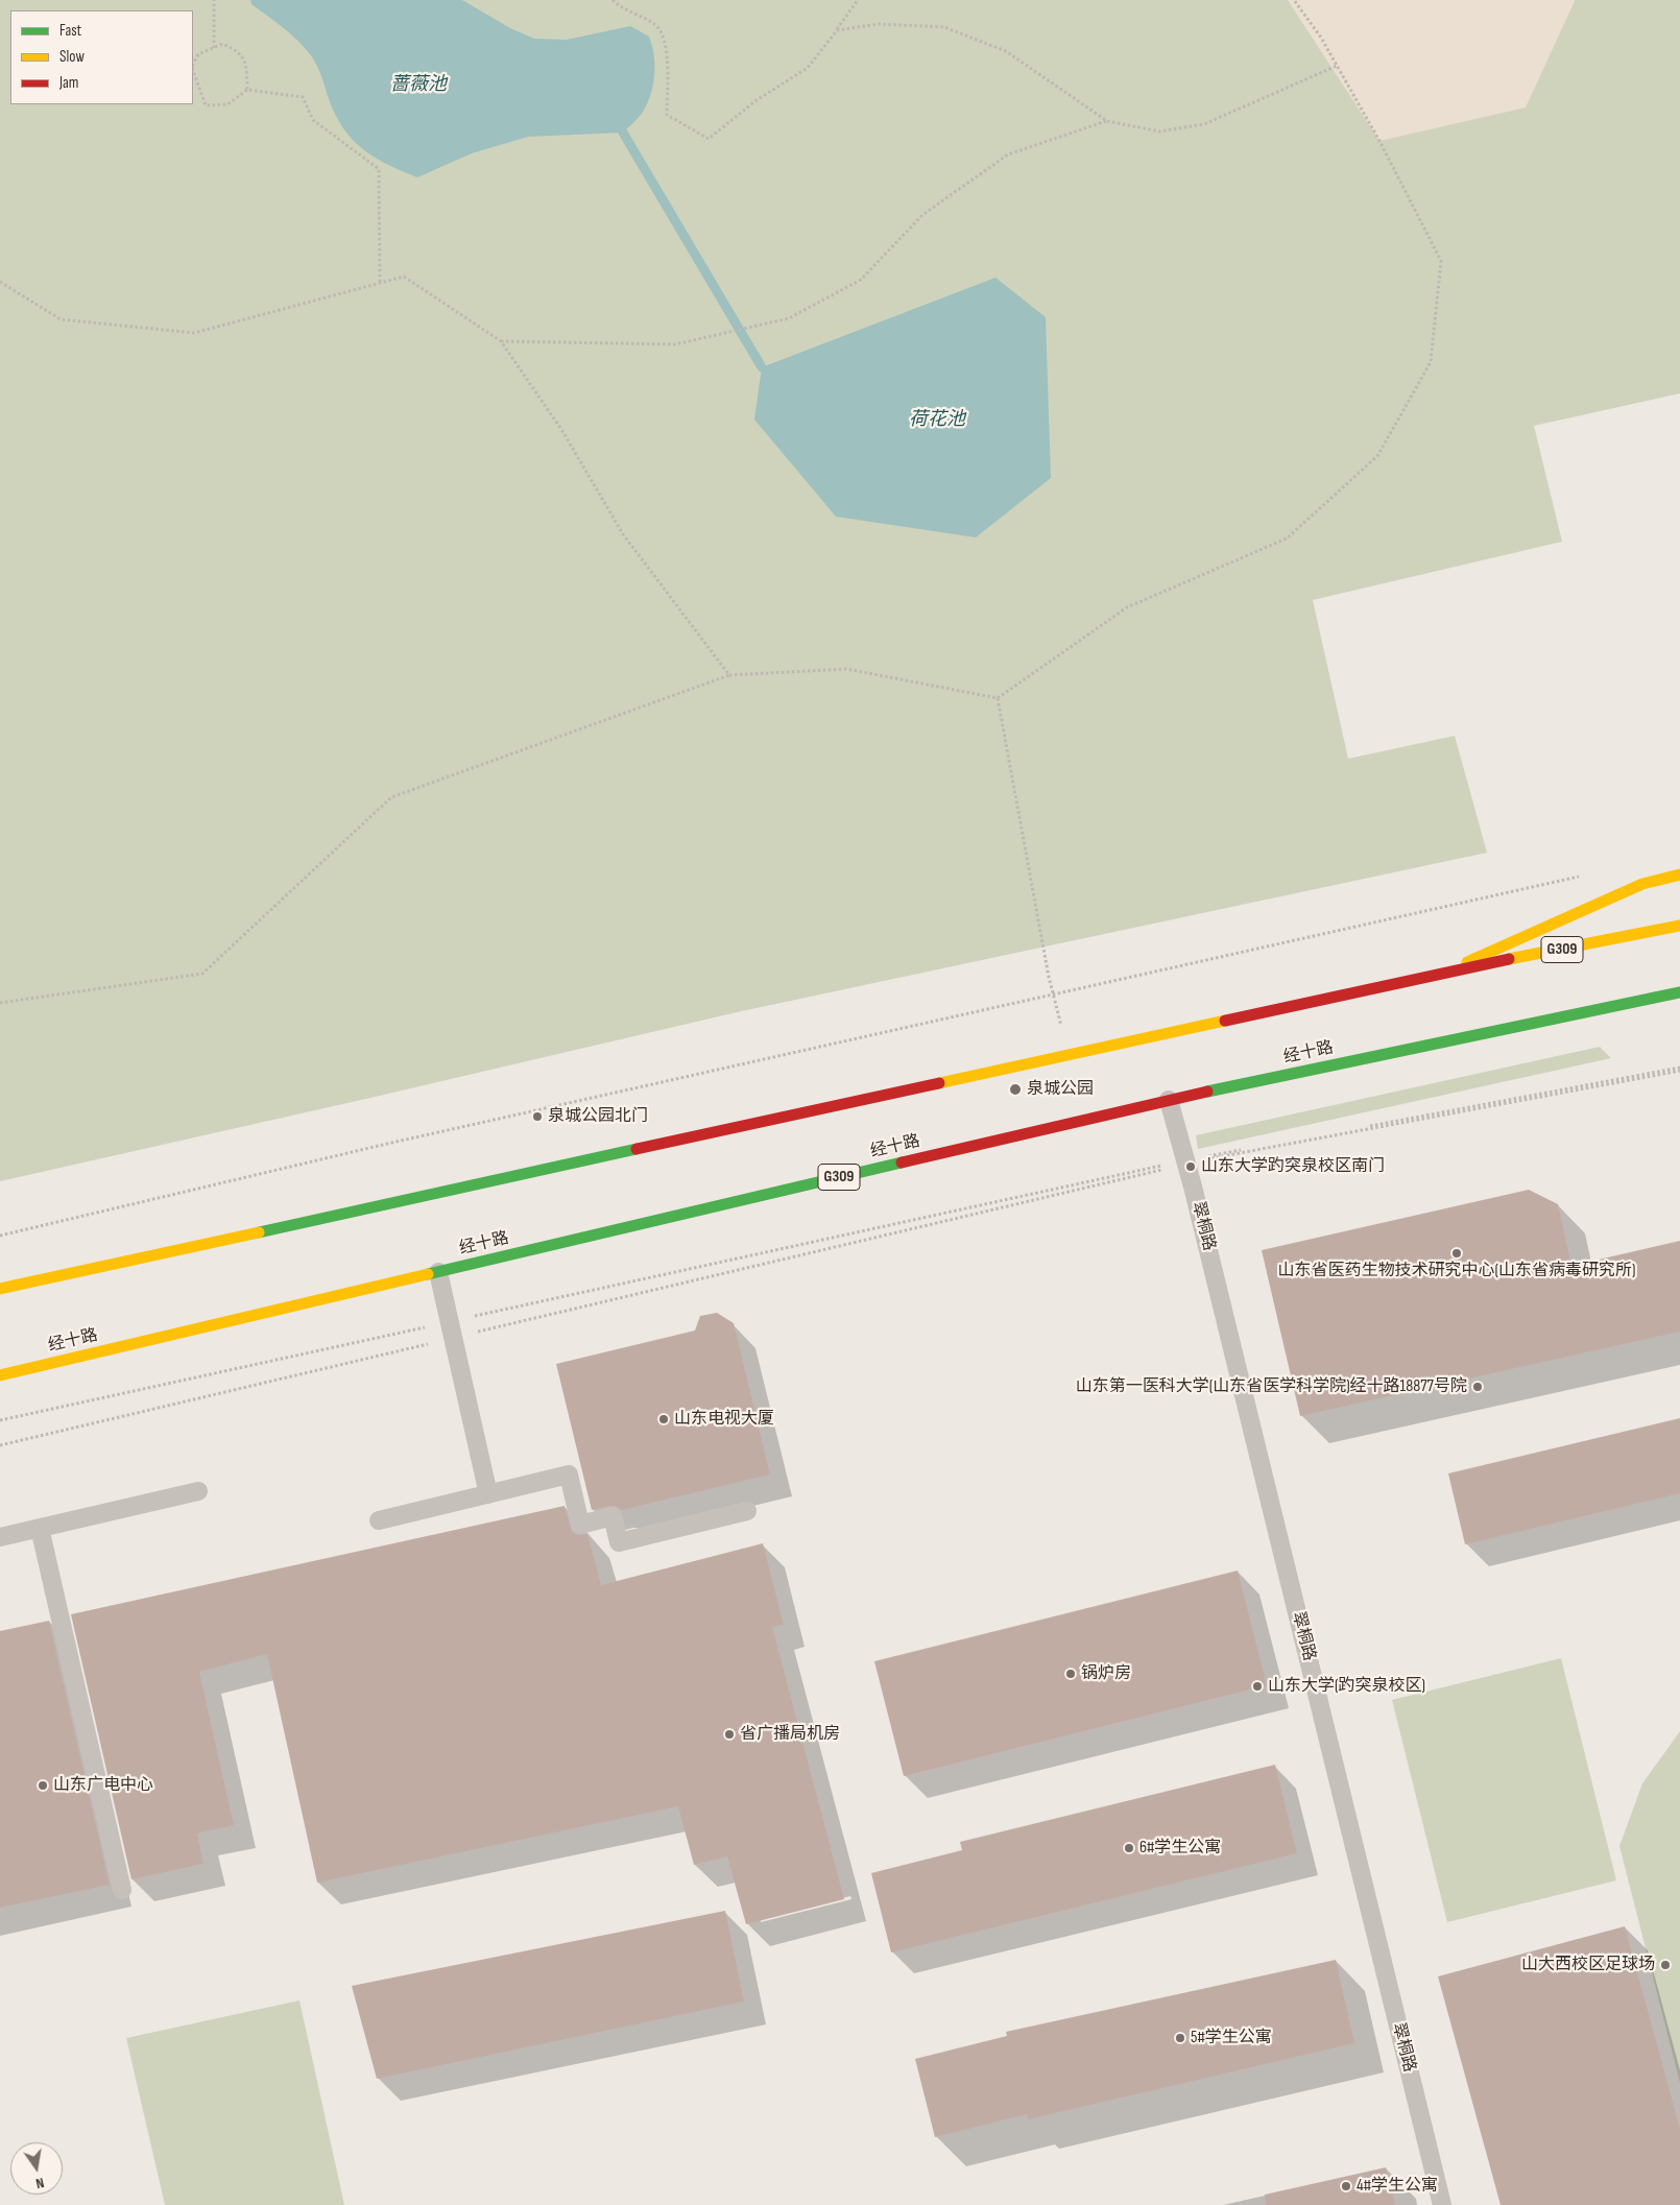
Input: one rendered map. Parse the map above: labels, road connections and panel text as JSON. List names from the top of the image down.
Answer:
{
  "streets": {
    "main road": ["G309", "经十路"],
    "lane": ["翠桐路"]
  },
  "crossings": [
    ["经十路", "翠桐路"]
  ],
  "water": ["蔷薇池", "荷花池"],
  "places": [
    "泉城公园",
    "泉城公园北门",
    "山东大学趵突泉校区南门",
    "山东省医药生物技术研究中心(山东省病毒研究所)",
    "山东第一医科大学(山东省医学科学院)经十路18877号院",
    "山东电视大厦",
    "锅炉房",
    "山东大学(趵突泉校区)",
    "省广播局机房",
    "山东广电中心",
    "6#学生公寓",
    "山大西校区足球场",
    "5#学生公寓",
    "4#学生公寓"
  ],
  "legend": ["Fast", "Slow", "Jam"],
  "north": "bottom"
}
